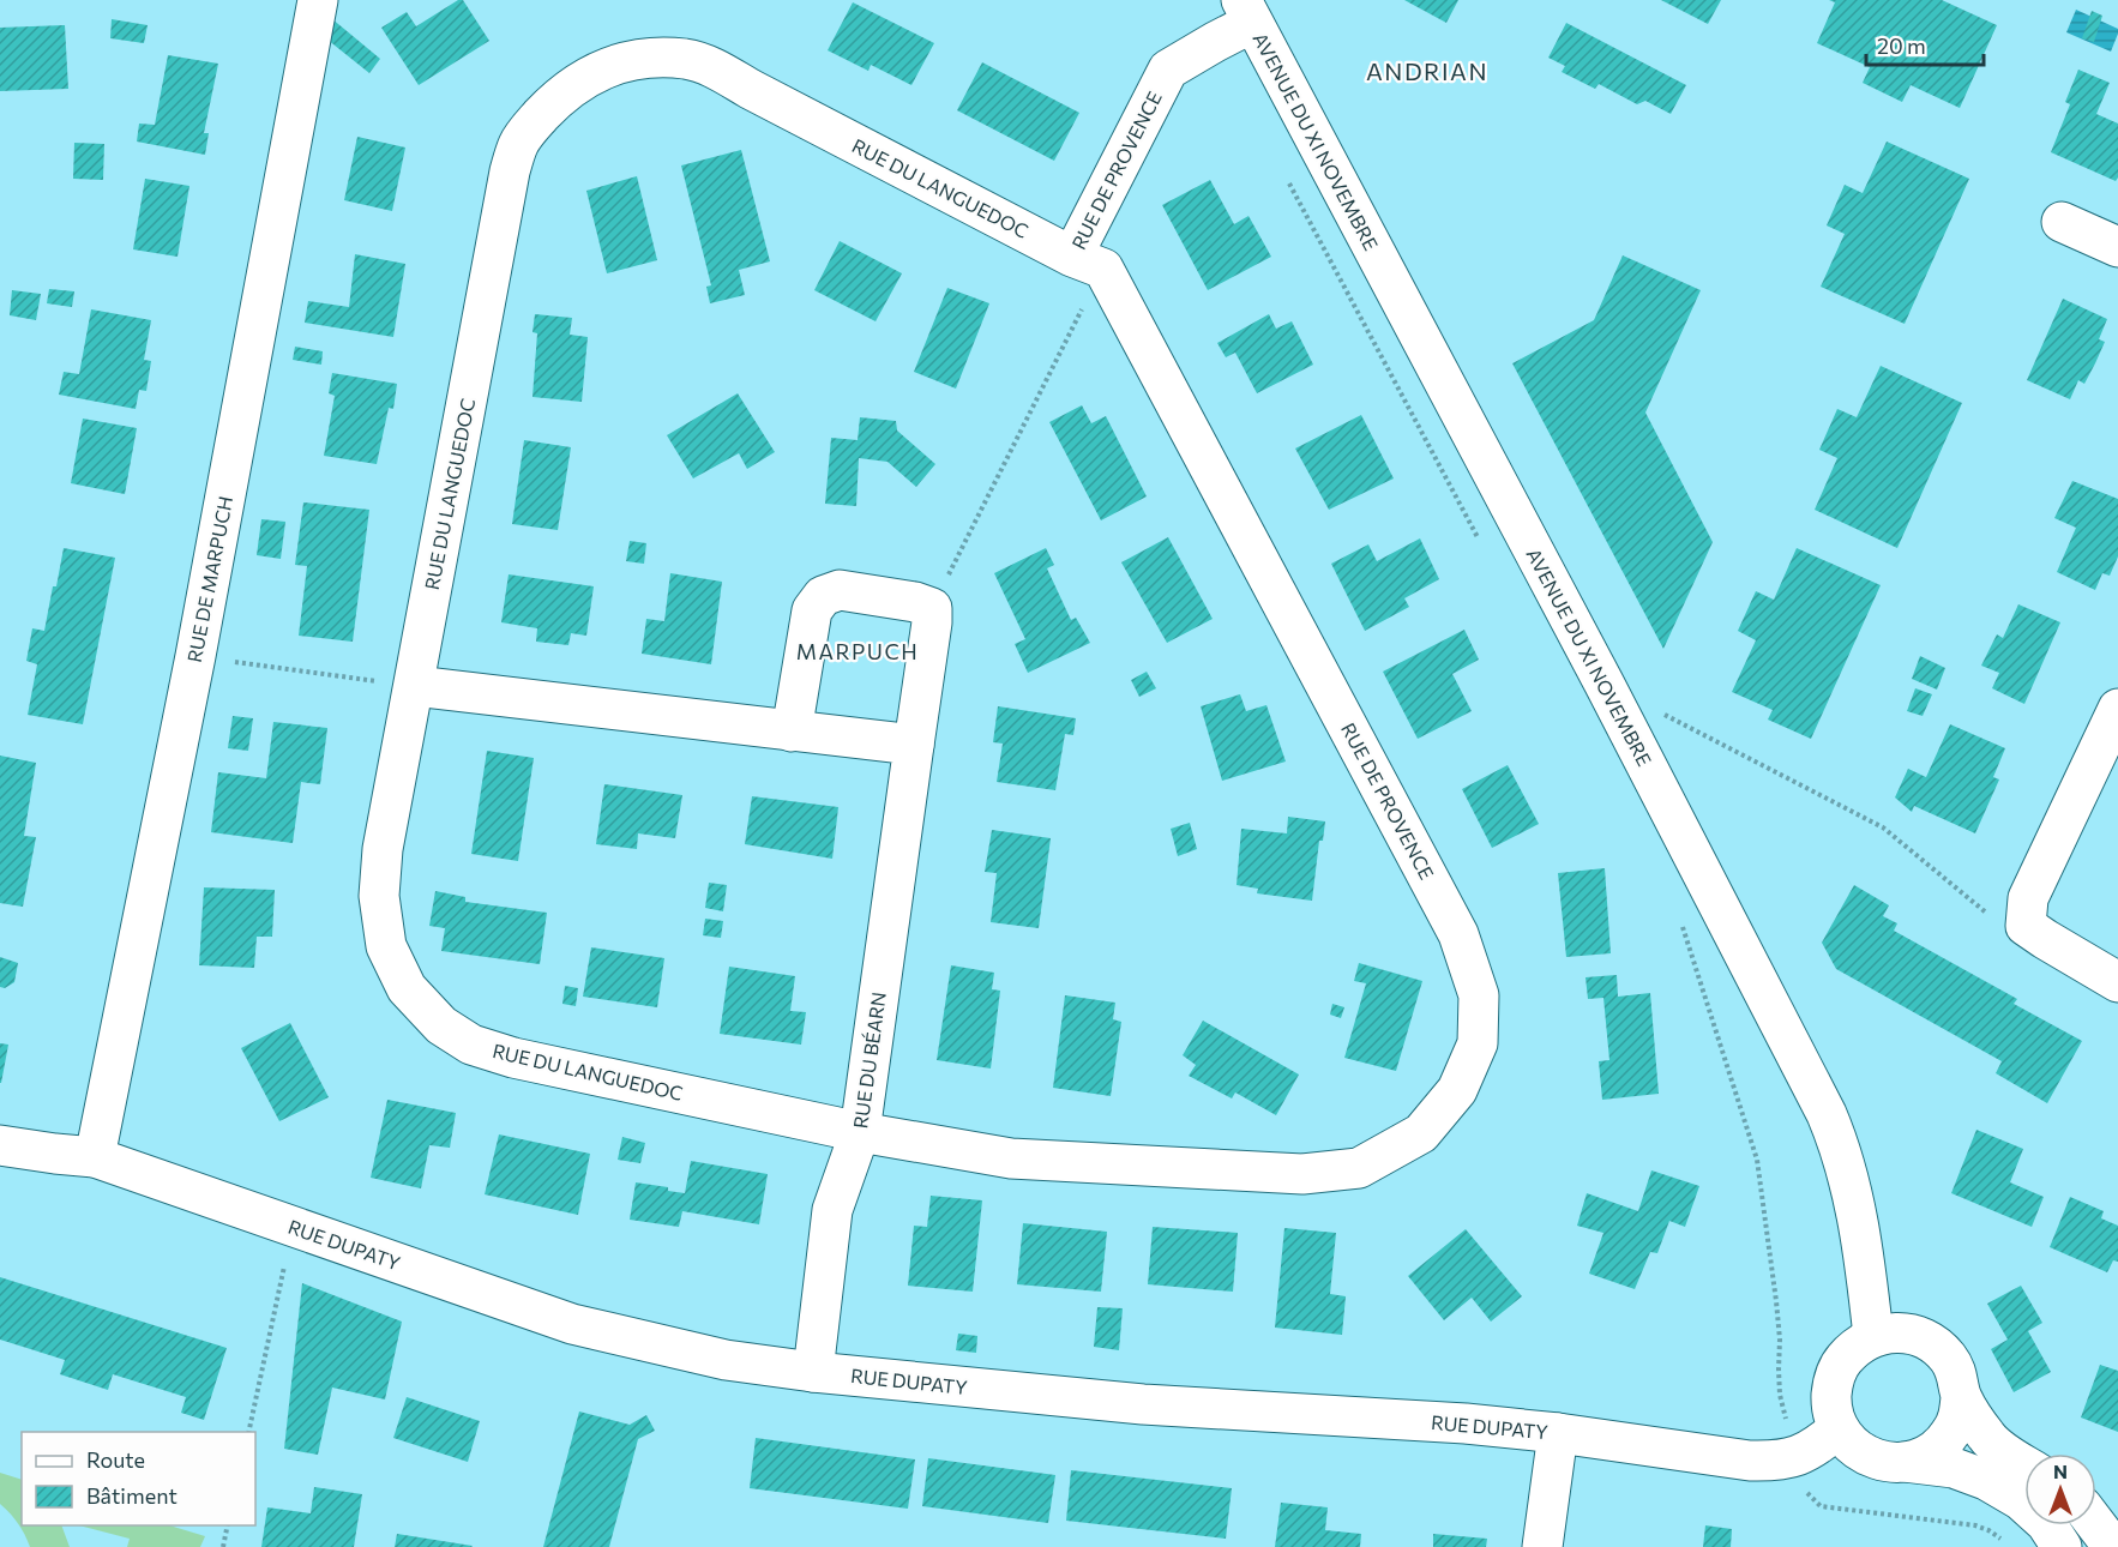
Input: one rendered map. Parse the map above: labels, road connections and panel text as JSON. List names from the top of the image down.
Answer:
{
  "streets": {
    "street": [
      "AVENUE DU XI NOVEMBRE",
      "RUE DE PROVENCE",
      "RUE DU LANGUEDOC",
      "RUE DE MARPUCH",
      "RUE DU BÉARN",
      "RUE DUPATY"
    ]
  },
  "crossings": [
    ["AVENUE DU XI NOVEMBRE", "RUE DE PROVENCE"],
    ["AVENUE DU XI NOVEMBRE", "RUE DUPATY"],
    ["RUE DE PROVENCE", "RUE DU LANGUEDOC"],
    ["RUE DE PROVENCE", "RUE DU BÉARN"],
    ["RUE DU LANGUEDOC", "RUE DU BÉARN"],
    ["RUE DE MARPUCH", "RUE DUPATY"],
    ["RUE DU BÉARN", "RUE DUPATY"]
  ],
  "districts": ["ANDRIAN", "MARPUCH"],
  "legend": ["Route", "Bâtiment"],
  "scale_bar": "20 m",
  "north": "top"
}
